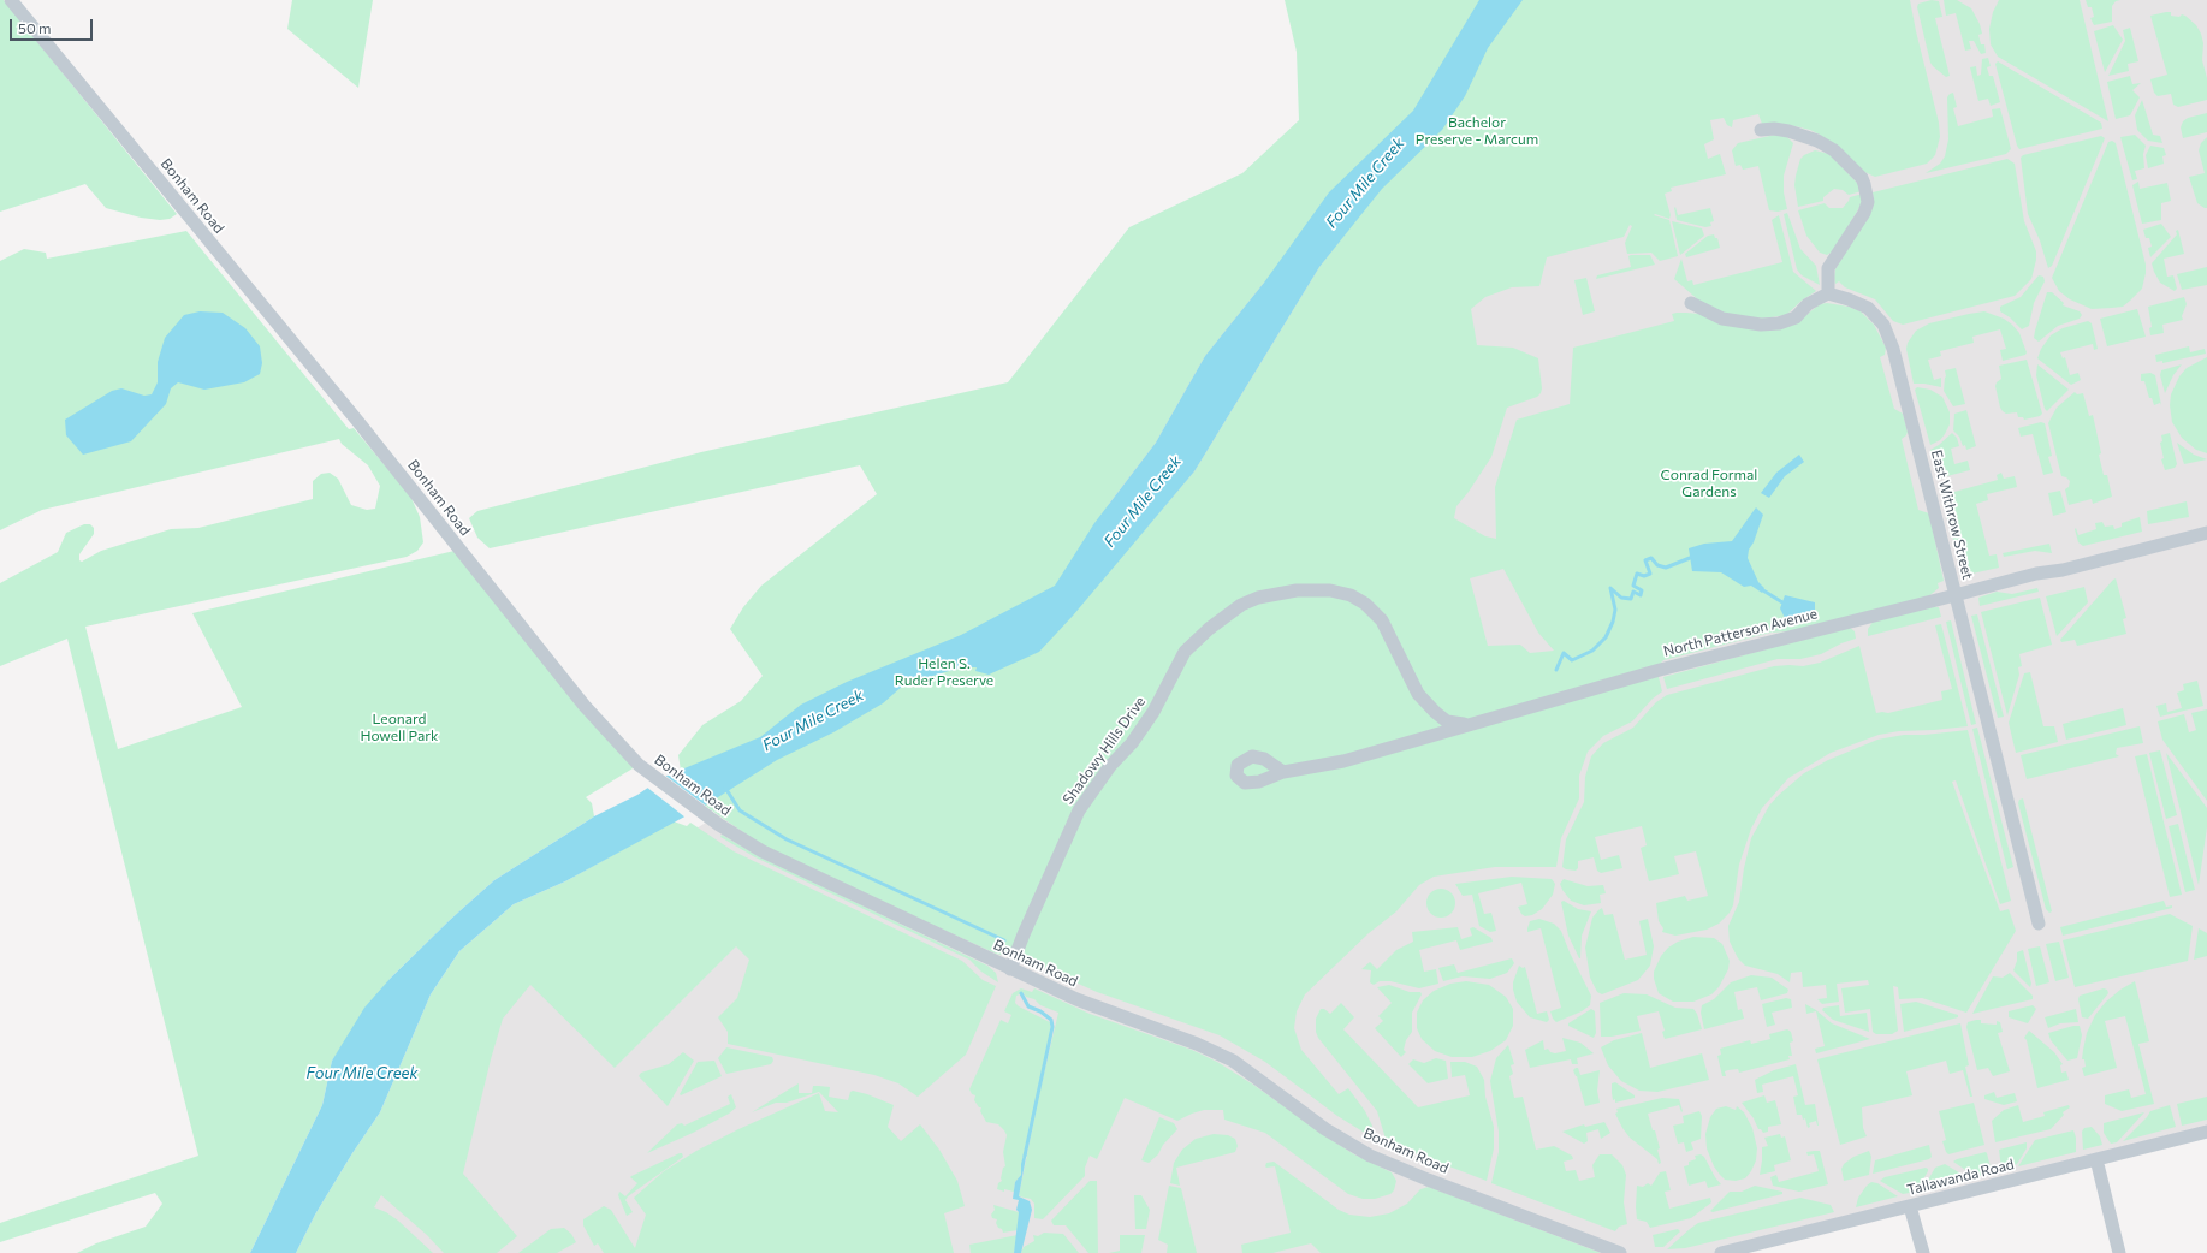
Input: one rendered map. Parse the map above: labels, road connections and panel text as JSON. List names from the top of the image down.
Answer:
{
  "streets": {
    "street": [
      "Bonham Road",
      "East Withrow Street",
      "North Patterson Avenue",
      "Shadowy Hills Drive",
      "Tallawanda Road"
    ]
  },
  "crossings": [
    ["Bonham Road", "Shadowy Hills Drive"],
    ["East Withrow Street", "North Patterson Avenue"],
    ["North Patterson Avenue", "Shadowy Hills Drive"]
  ],
  "water": ["Four Mile Creek"],
  "parks": [
    "Bachelor Preserve - Marcum",
    "Conrad Formal Gardens",
    "Helen S. Ruder Preserve",
    "Leonard Howell Park"
  ],
  "scale_bar": "50 m"
}
